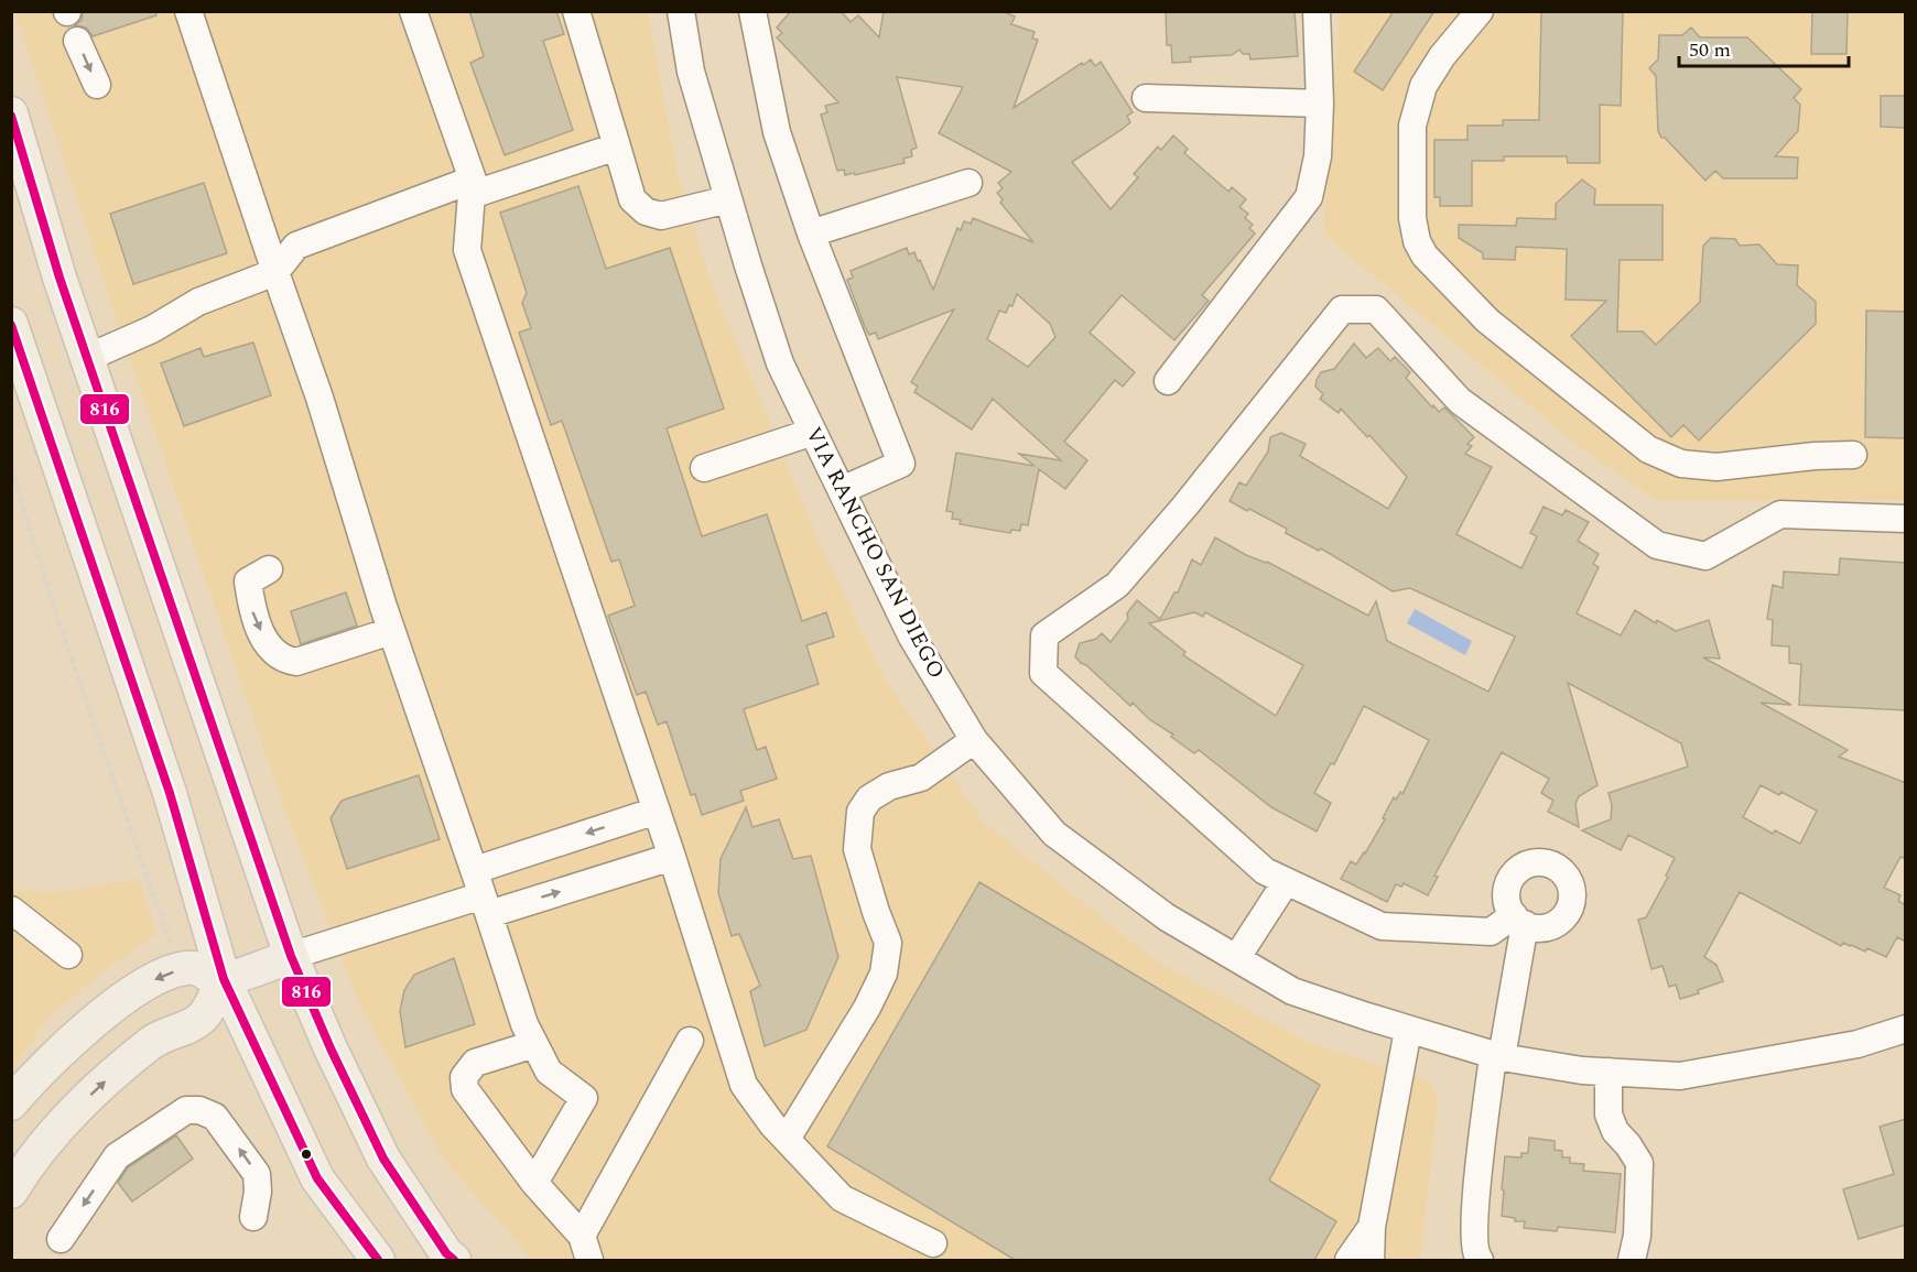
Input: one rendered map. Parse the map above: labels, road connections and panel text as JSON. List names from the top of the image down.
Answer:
{
  "streets": {
    "street": ["VIA RANCHO SAN DIEGO"]
  },
  "lines": ["transit line 816"],
  "scale_bar": "50 m"
}
